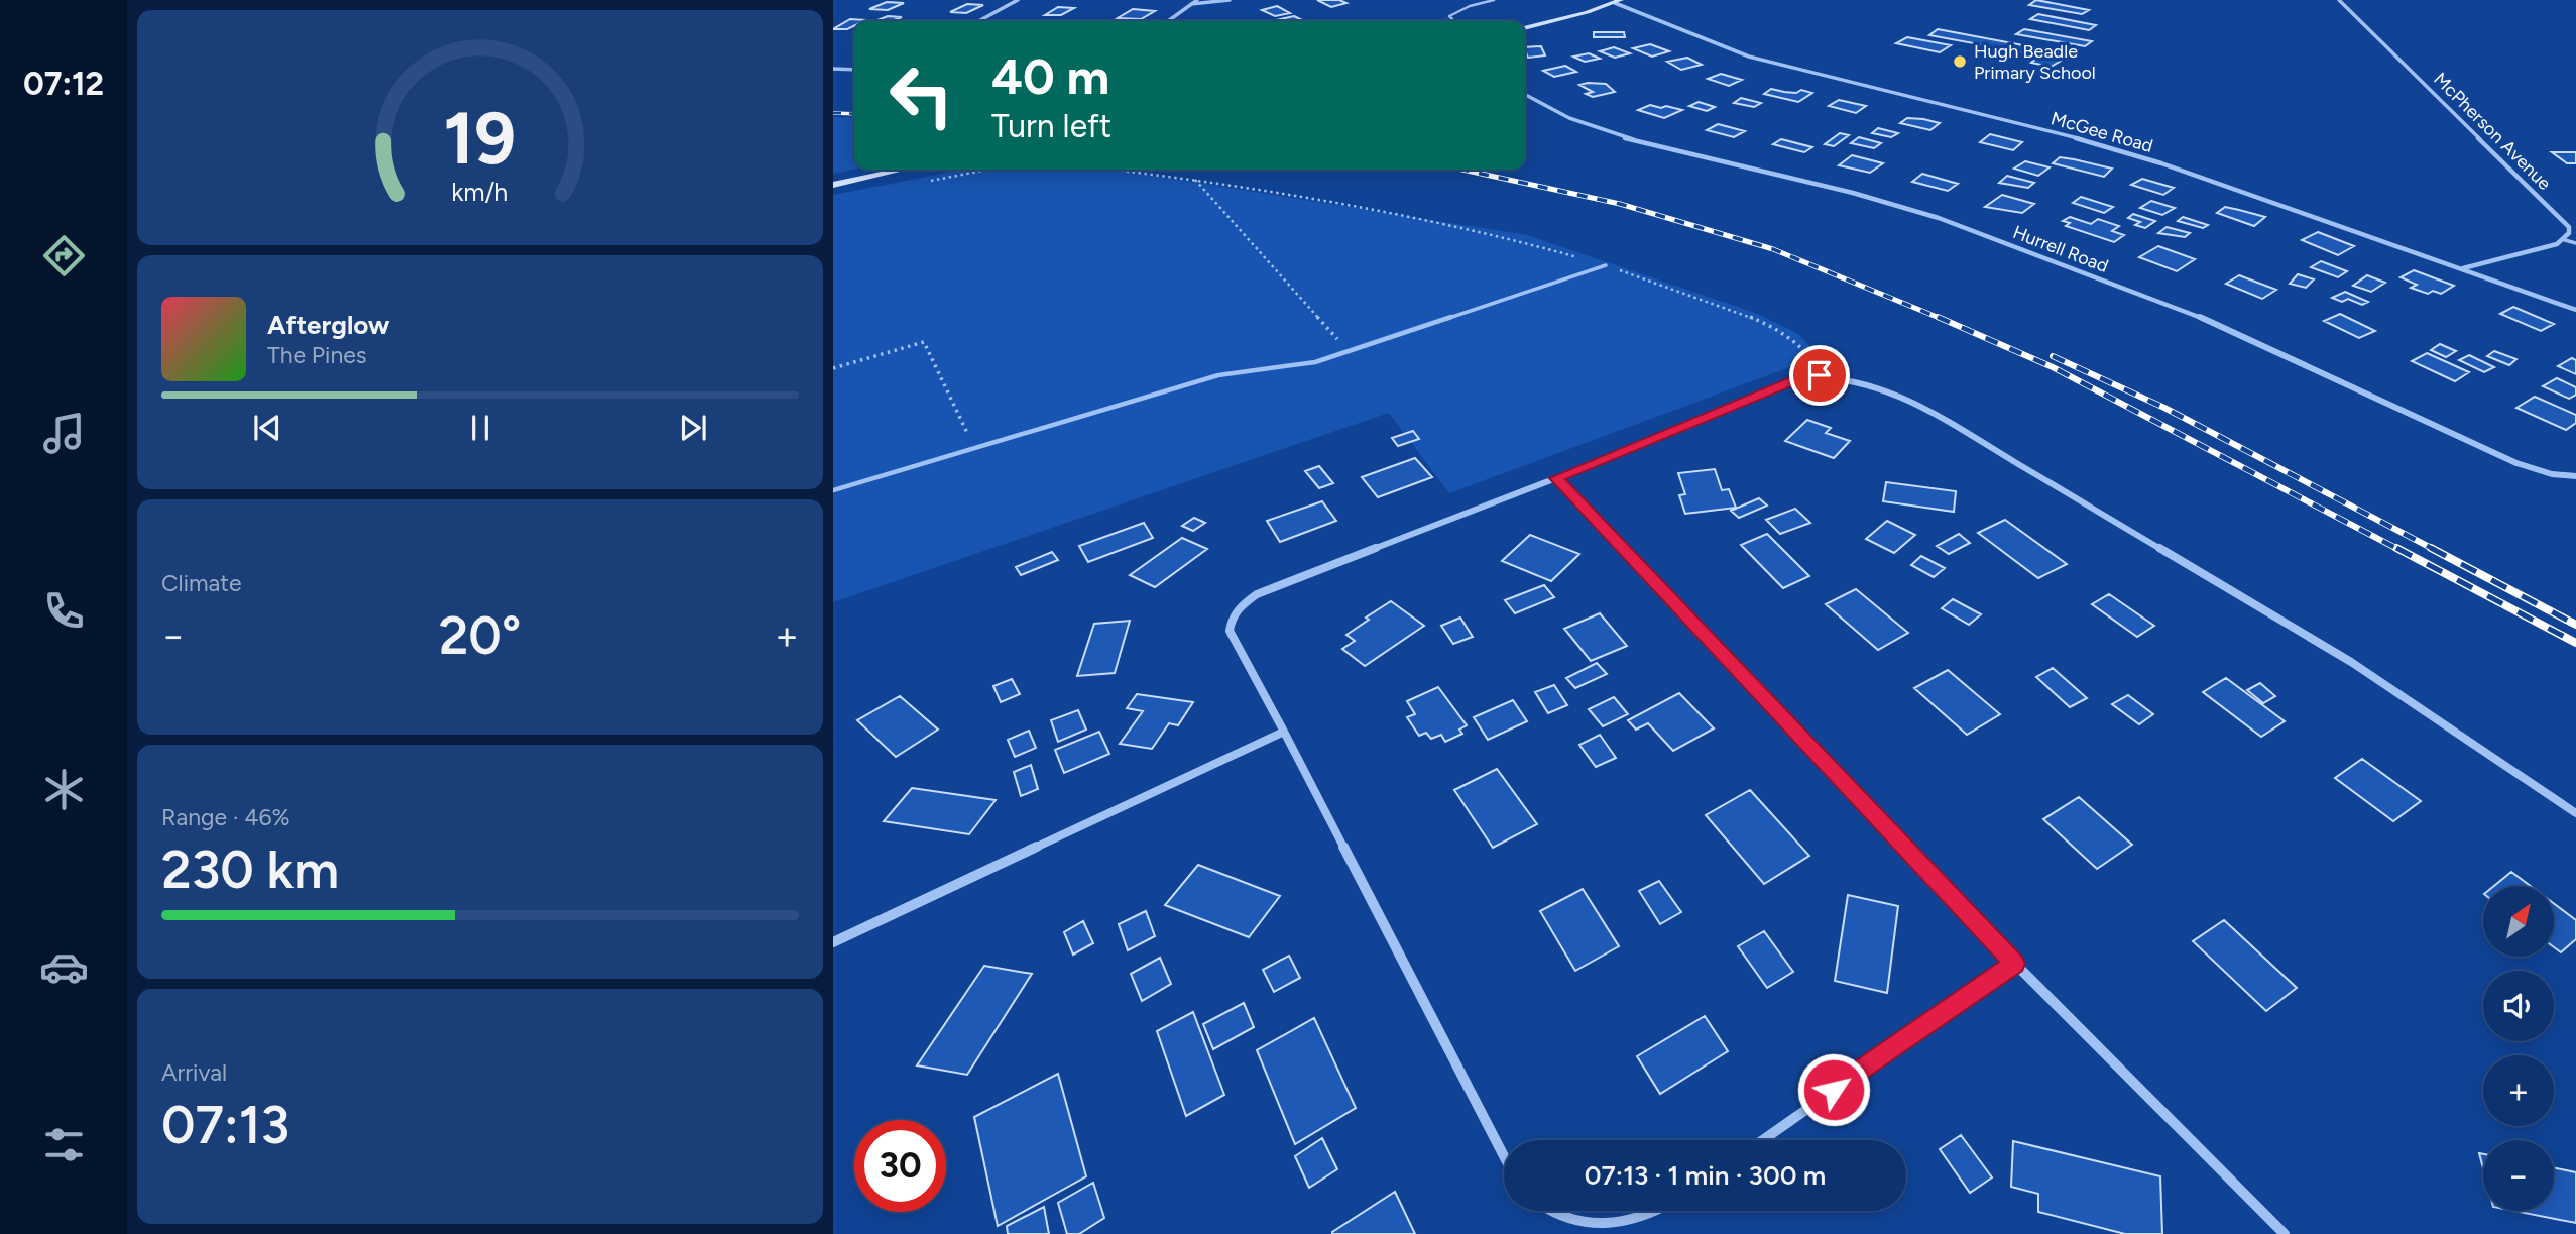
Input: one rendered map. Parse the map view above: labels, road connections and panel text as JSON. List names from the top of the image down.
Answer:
{
  "streets": {
    "street": ["McPherson Avenue", "McGee Road", "Hurrell Road"]
  },
  "places": ["Hugh Beadle Primary School"],
  "north": "top right",
  "page": {
    "tabs": "07:12",
    "turn": ["40 m", "Turn left"],
    "song": ["Afterglow", "The Pines"],
    "tile": [
      "Climate",
      ["Range · 46%", "230 km"],
      ["Arrival", "07:13"]
    ],
    "heat": ["−", "20°", "+"],
    "map_buttons": ["+", "−"],
    "limit": "30",
    "trip": "07:13 · 1 min · 300 m",
    "gauge": ["19", "km/h"]
  }
}
